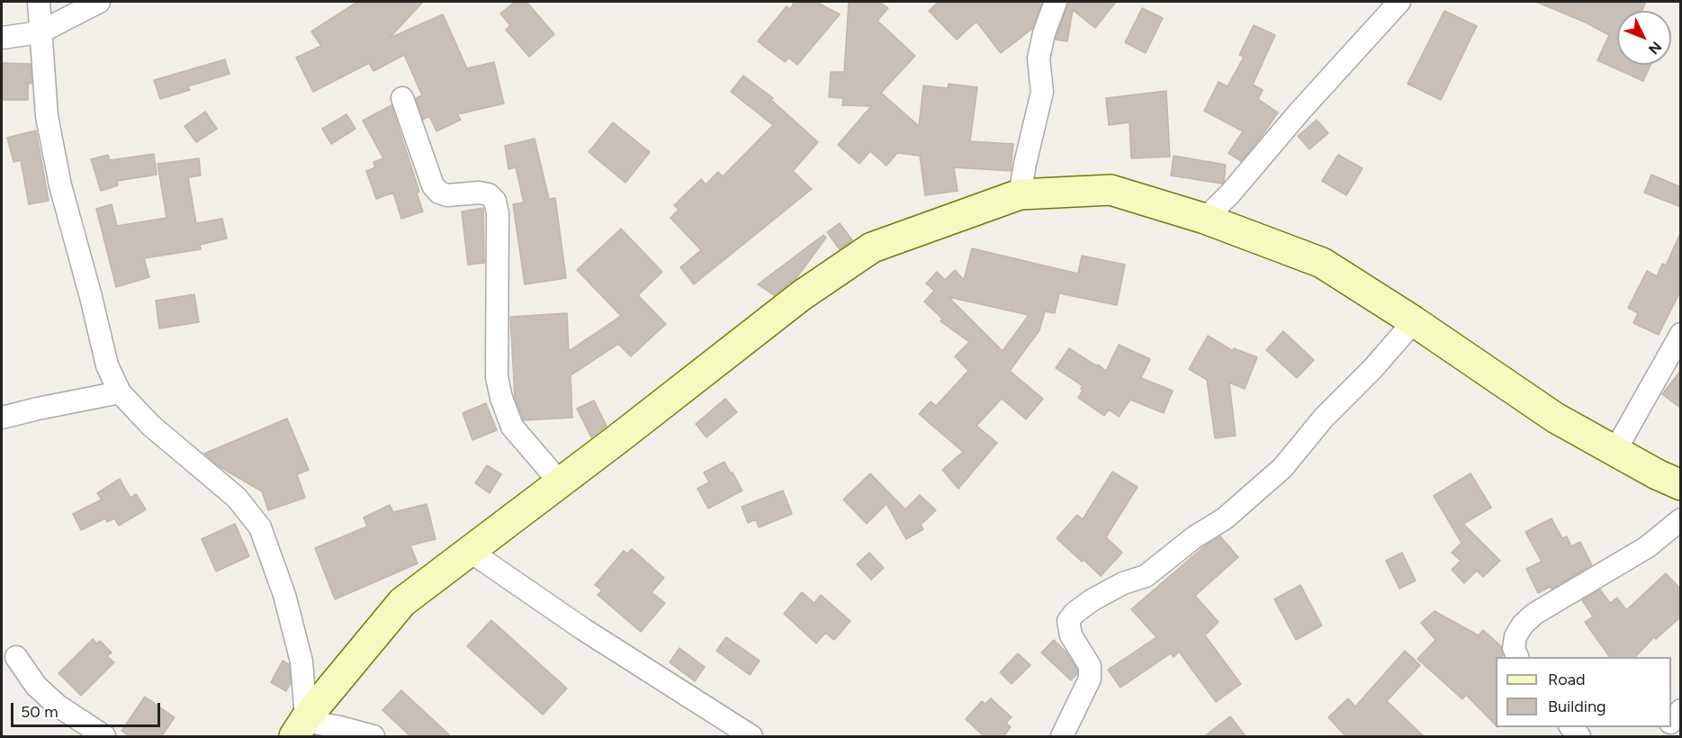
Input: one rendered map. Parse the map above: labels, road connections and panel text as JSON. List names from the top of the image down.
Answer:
{
  "legend": ["Road", "Building"],
  "scale_bar": "50 m",
  "north": "bottom right"
}
